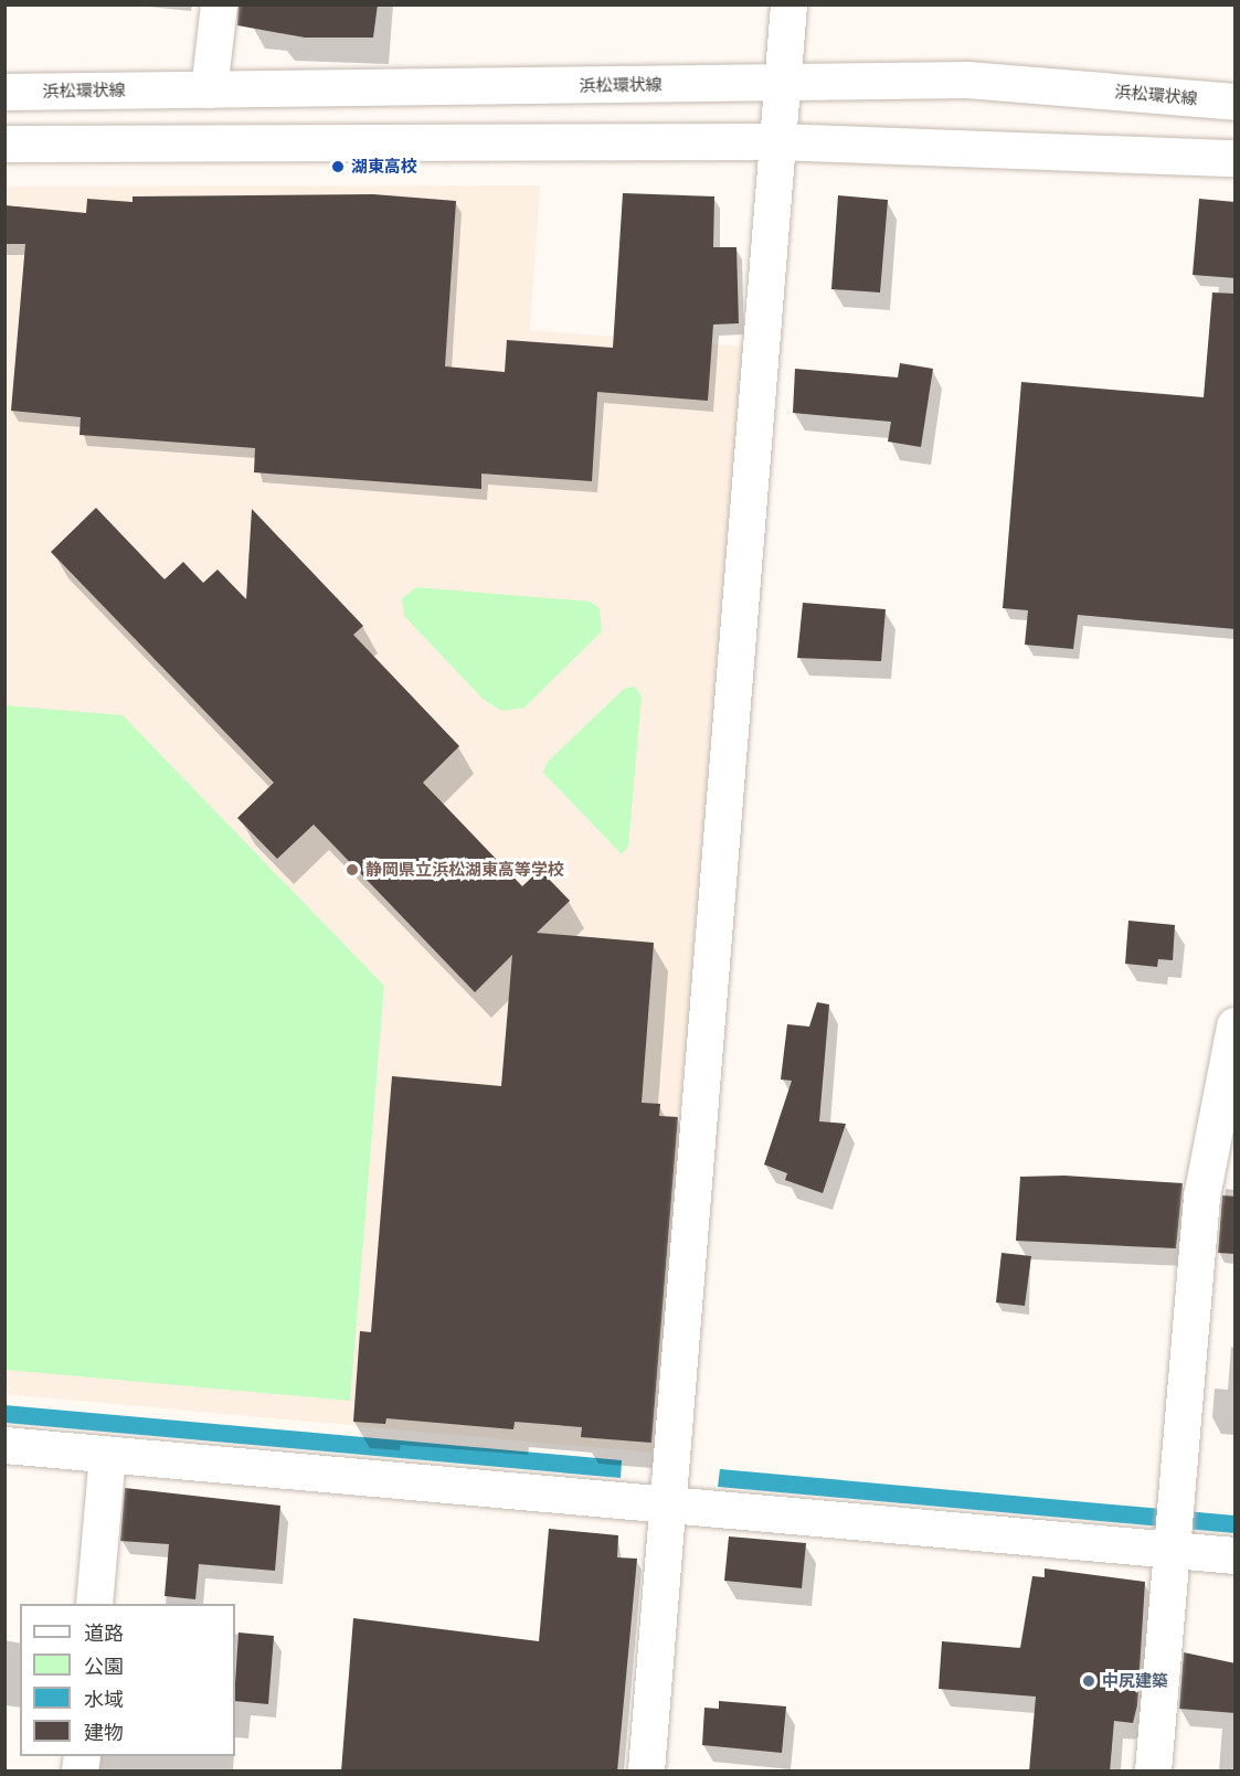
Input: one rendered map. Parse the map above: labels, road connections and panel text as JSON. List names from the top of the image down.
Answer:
{
  "streets": {
    "street": ["浜松環状線"]
  },
  "places": ["湖東高校", "静岡県立浜松湖東高等学校", "中尻建築"],
  "legend": [
    "道路",
    "公園",
    "水域",
    "建物"
  ]
}
